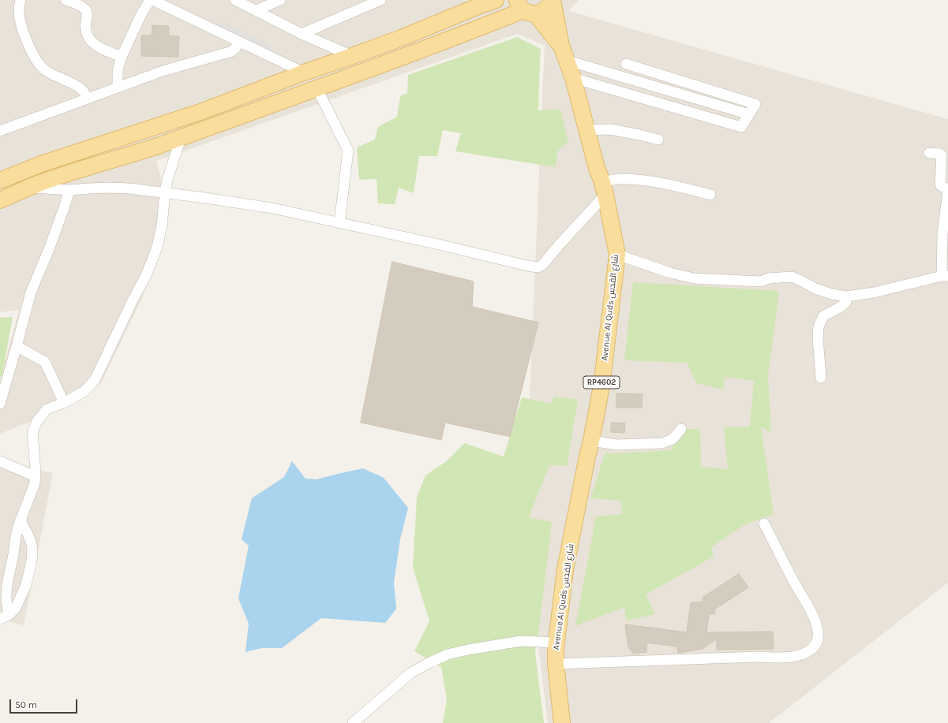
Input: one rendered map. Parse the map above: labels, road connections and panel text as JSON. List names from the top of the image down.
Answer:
{
  "streets": {
    "main road": ["Avenue Al Quds شارع القدس", "RP4602"]
  },
  "crossings": [
    ["Avenue Al Quds شارع القدس", "RP4602"]
  ],
  "scale_bar": "50 m"
}
